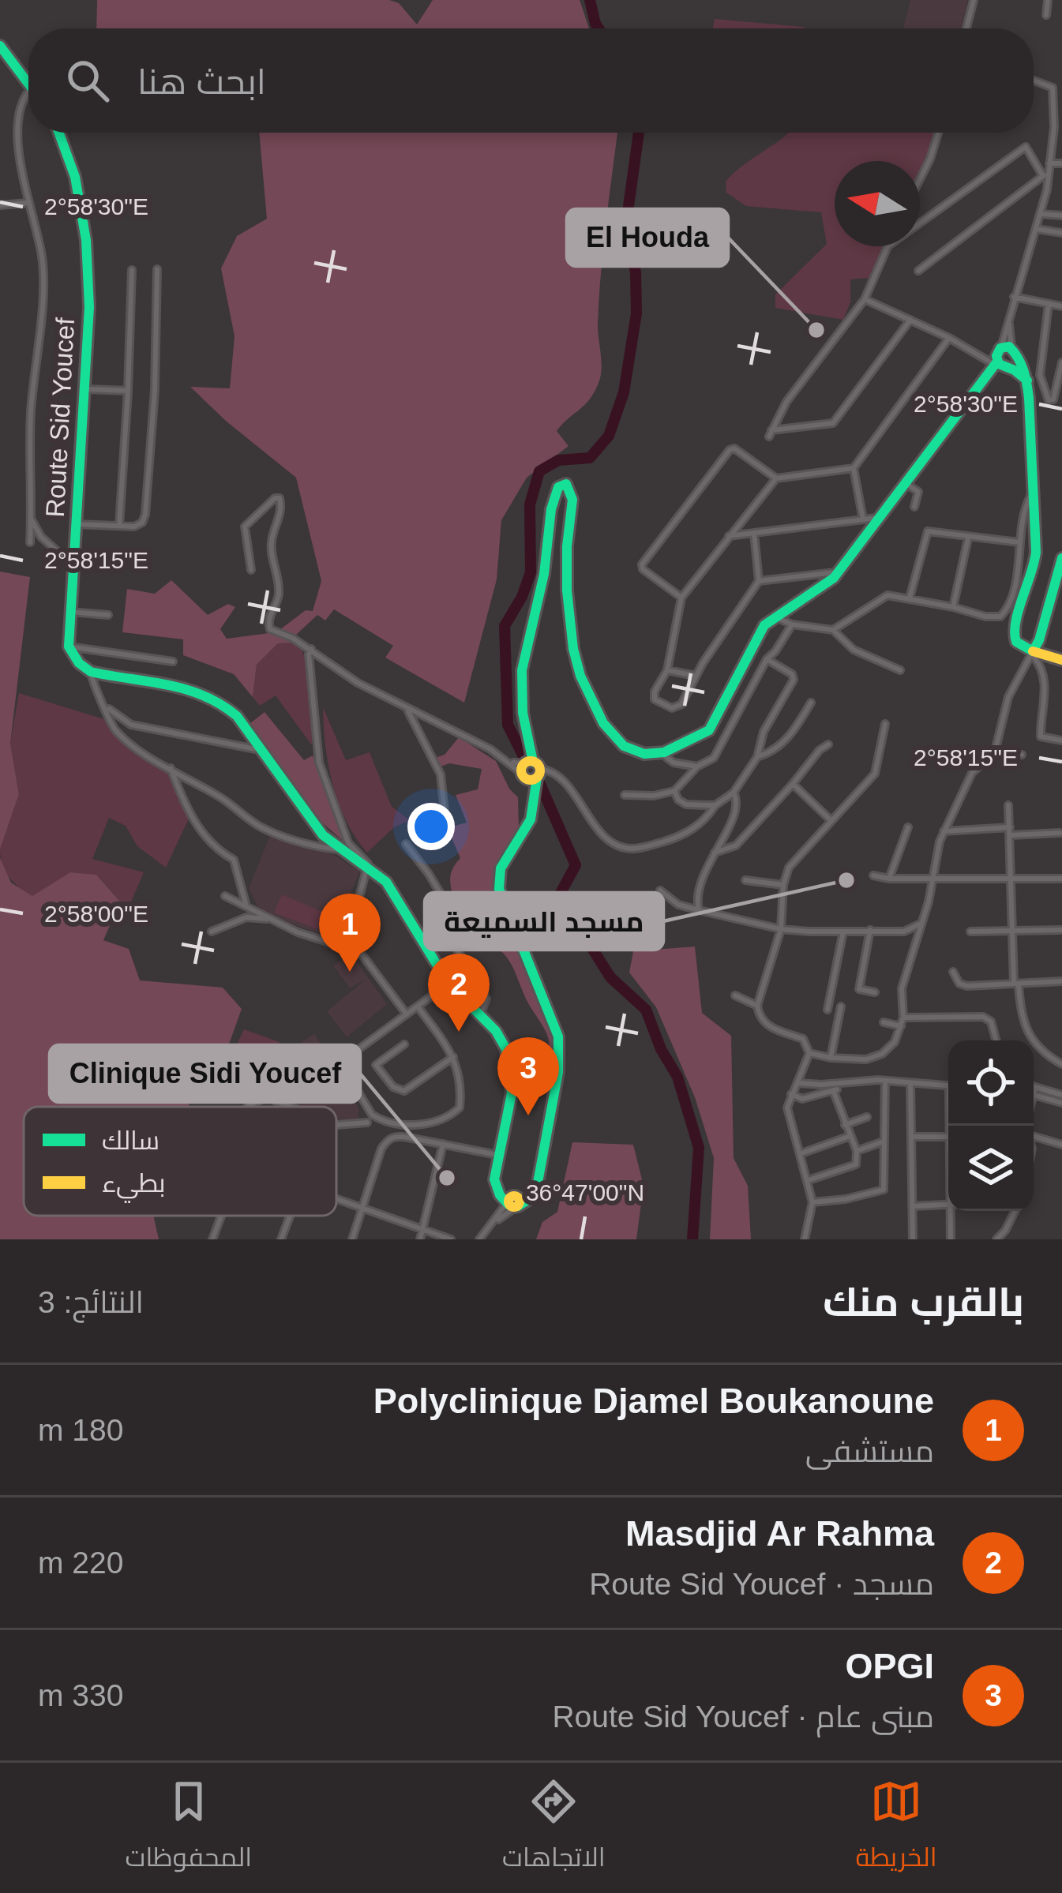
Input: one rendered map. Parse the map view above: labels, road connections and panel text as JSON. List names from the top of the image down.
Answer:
{
  "streets": {
    "main road": ["Route Sid Youcef"]
  },
  "places": ["El Houda", "مسجد السميعة", "Clinique Sidi Youcef"],
  "legend": ["سالك", "بطيء"],
  "north": "left",
  "page": {
    "search": "ابحث هنا",
    "pins": ["1", "2", "3"],
    "heading": ["بالقرب منك", "النتائج: 3"],
    "list": [
      {
        "mark": "1",
        "name": "Polyclinique Djamel Boukanoune",
        "note": "مستشفى",
        "value": "180 m"
      },
      {
        "mark": "2",
        "name": "Masdjid Ar Rahma",
        "note": "مسجد · Route Sid Youcef",
        "value": "220 m"
      },
      {
        "mark": "3",
        "name": "OPGI",
        "note": "مبنى عام · Route Sid Youcef",
        "value": "330 m"
      }
    ],
    "nav": ["الخريطة", "الاتجاهات", "المحفوظات"]
  },
  "coordinates": [
    "2°58'30\"E",
    "2°58'15\"E",
    "2°58'00\"E",
    "36°47'00\"N"
  ]
}
